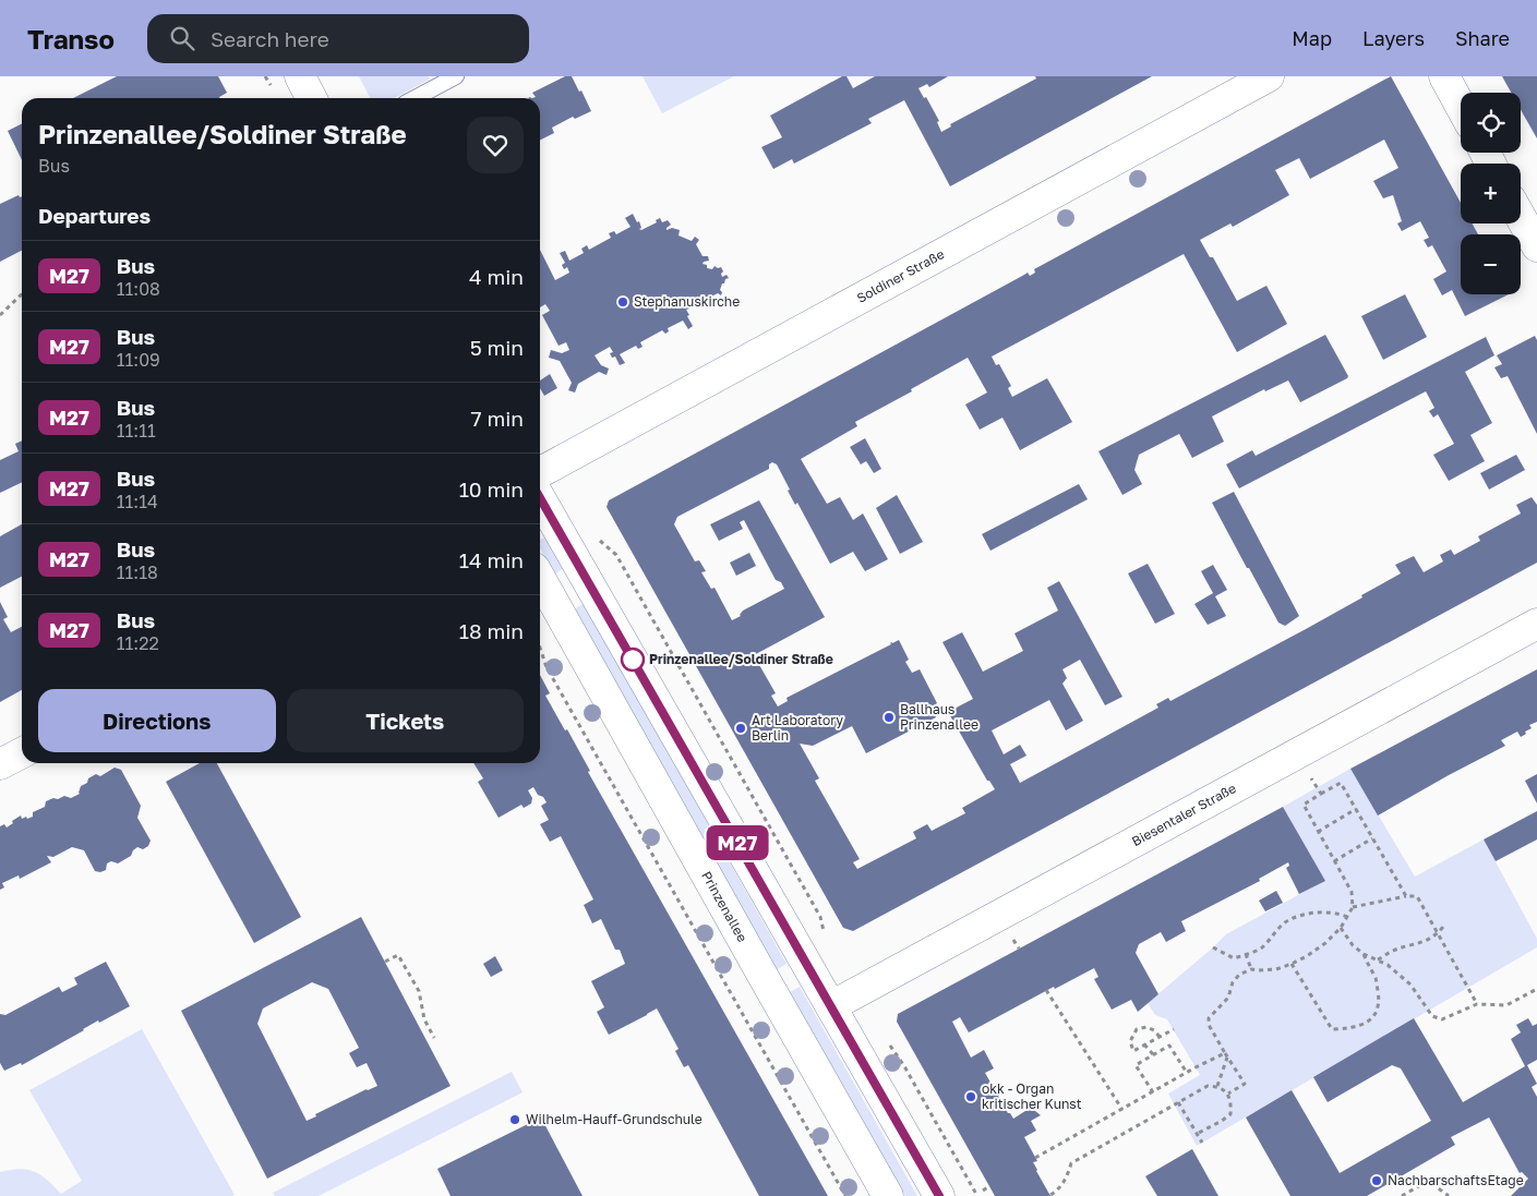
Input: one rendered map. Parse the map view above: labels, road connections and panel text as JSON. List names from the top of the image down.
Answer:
{
  "streets": {
    "street": ["Soldiner Straße", "Biesentaler Straße", "Prinzenallee"]
  },
  "places": [
    "Stephanuskirche",
    "Prinzenallee/Soldiner Straße",
    "Ballhaus Prinzenallee",
    "Art Laboratory Berlin",
    "okk - Organ kritischer Kunst",
    "Wilhelm-Hauff-Grundschule",
    "NachbarschaftsEtage"
  ],
  "lines": ["bus line M27"],
  "page": {
    "header": "Transo",
    "search": "Search here",
    "nav": ["Map", "Layers", "Share"],
    "on_map": "M27",
    "map_buttons": ["+", "−"],
    "heading": [
      ["Prinzenallee/Soldiner Straße", "Bus"],
      "Departures"
    ],
    "list": [
      {
        "mark": "M27",
        "name": "Bus",
        "note": "11:08",
        "value": "4 min"
      },
      {
        "mark": "M27",
        "name": "Bus",
        "note": "11:09",
        "value": "5 min"
      },
      {
        "mark": "M27",
        "name": "Bus",
        "note": "11:11",
        "value": "7 min"
      },
      {
        "mark": "M27",
        "name": "Bus",
        "note": "11:14",
        "value": "10 min"
      },
      {
        "mark": "M27",
        "name": "Bus",
        "note": "11:18",
        "value": "14 min"
      },
      {
        "mark": "M27",
        "name": "Bus",
        "note": "11:22",
        "value": "18 min"
      }
    ],
    "buttons": ["Directions", "Tickets"]
  }
}
